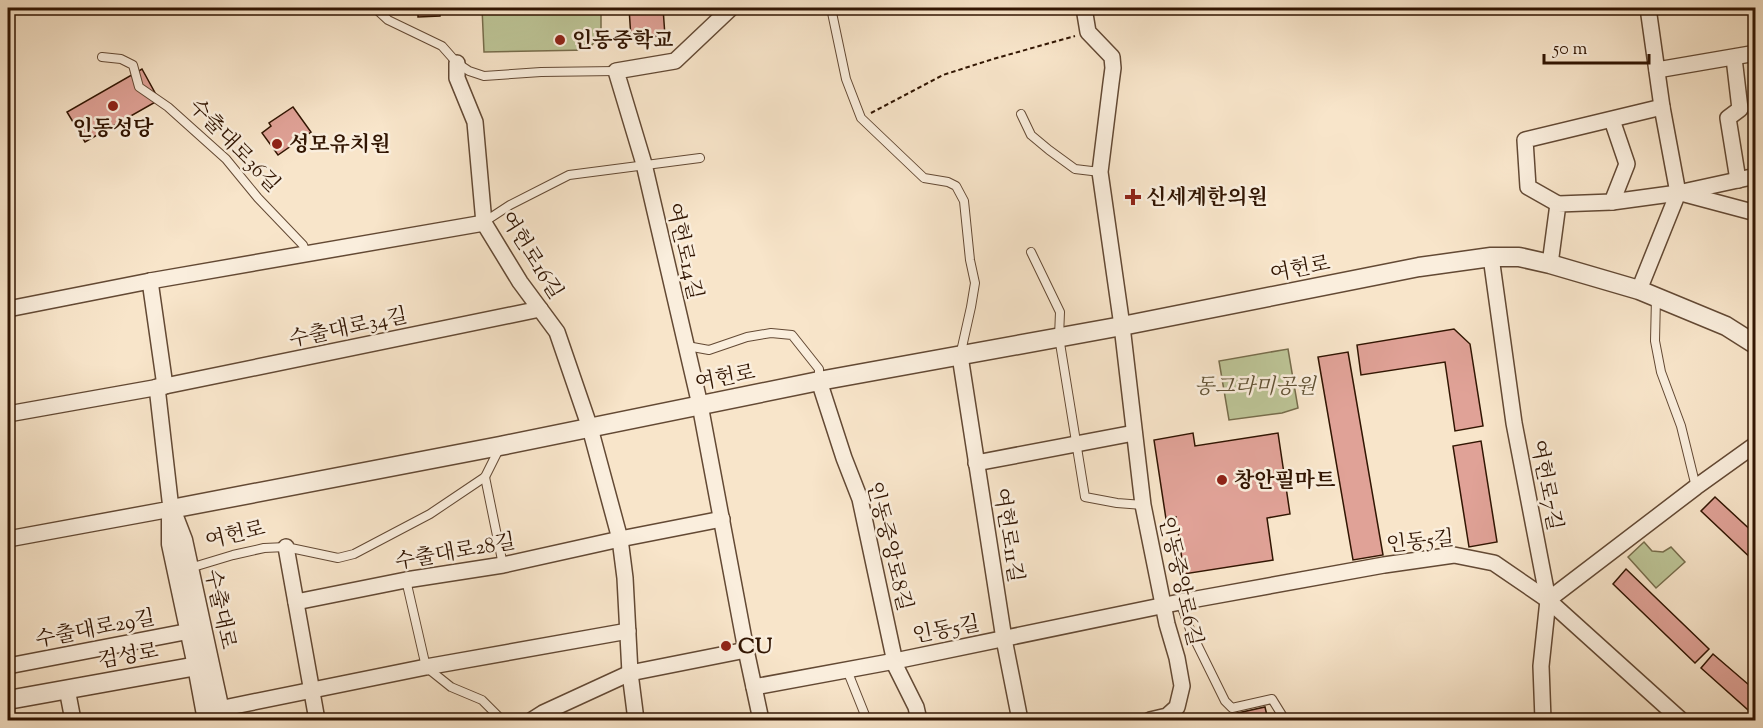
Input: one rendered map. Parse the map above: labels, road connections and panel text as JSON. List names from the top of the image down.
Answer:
{
  "streets": {
    "street": [
      "여헌로14길",
      "여헌로16길",
      "여헌로",
      "수출대로34길",
      "여헌로7길",
      "여헌로11길",
      "인동5길",
      "인동중앙로8길",
      "수출대로28길",
      "인동중앙로6길",
      "수출대로",
      "수출대로29길",
      "검성로"
    ],
    "lane": ["수출대로36길"]
  },
  "crossings": [
    ["여헌로14길", "여헌로"],
    ["여헌로14길", "인동5길"],
    ["여헌로14길", "수출대로28길"],
    ["여헌로16길", "여헌로"],
    ["여헌로16길", "수출대로34길"],
    ["여헌로16길", "수출대로28길"],
    ["여헌로", "여헌로7길"],
    ["여헌로", "여헌로11길"],
    ["여헌로", "인동중앙로8길"],
    ["여헌로", "인동중앙로6길"],
    ["여헌로", "수출대로"],
    ["수출대로34길", "수출대로"],
    ["여헌로7길", "인동5길"],
    ["여헌로11길", "인동5길"],
    ["인동5길", "인동중앙로8길"],
    ["인동5길", "인동중앙로6길"],
    ["수출대로", "수출대로29길"],
    ["수출대로", "검성로"]
  ],
  "parks": ["동그라미공원"],
  "places": {
    "other": [
      "인동중학교",
      "인동성당",
      "성모유치원",
      "창안필마트",
      "CU"
    ],
    "health": ["신세계한의원"]
  },
  "scale_bar": "50 m"
}
